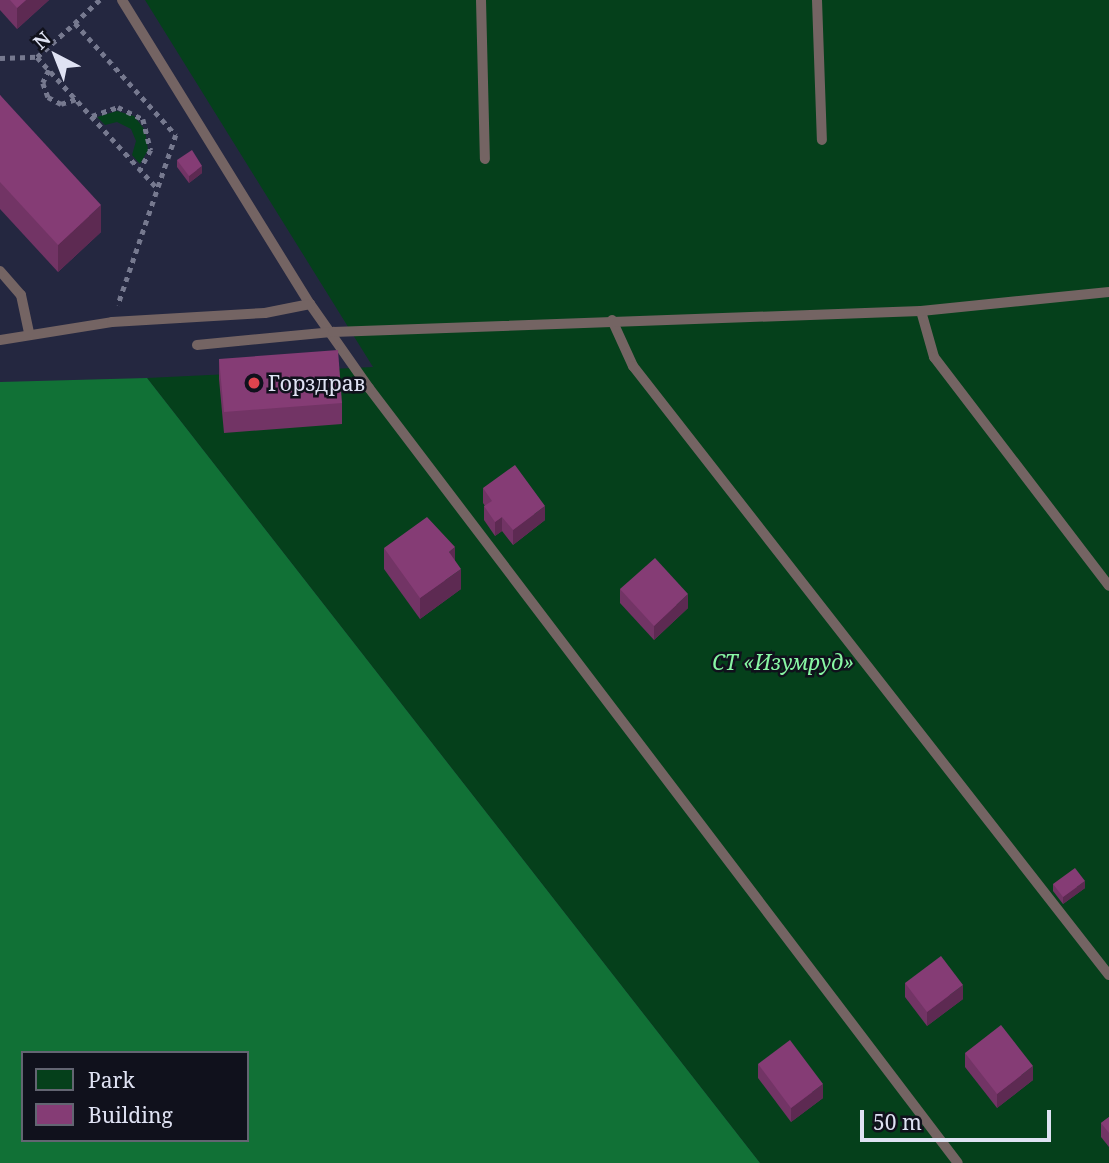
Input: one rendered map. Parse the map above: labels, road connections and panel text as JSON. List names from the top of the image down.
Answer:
{
  "parks": ["СТ «Изумруд»"],
  "places": ["Горздрав"],
  "legend": ["Park", "Building"],
  "scale_bar": "50 m",
  "north": "top left"
}
